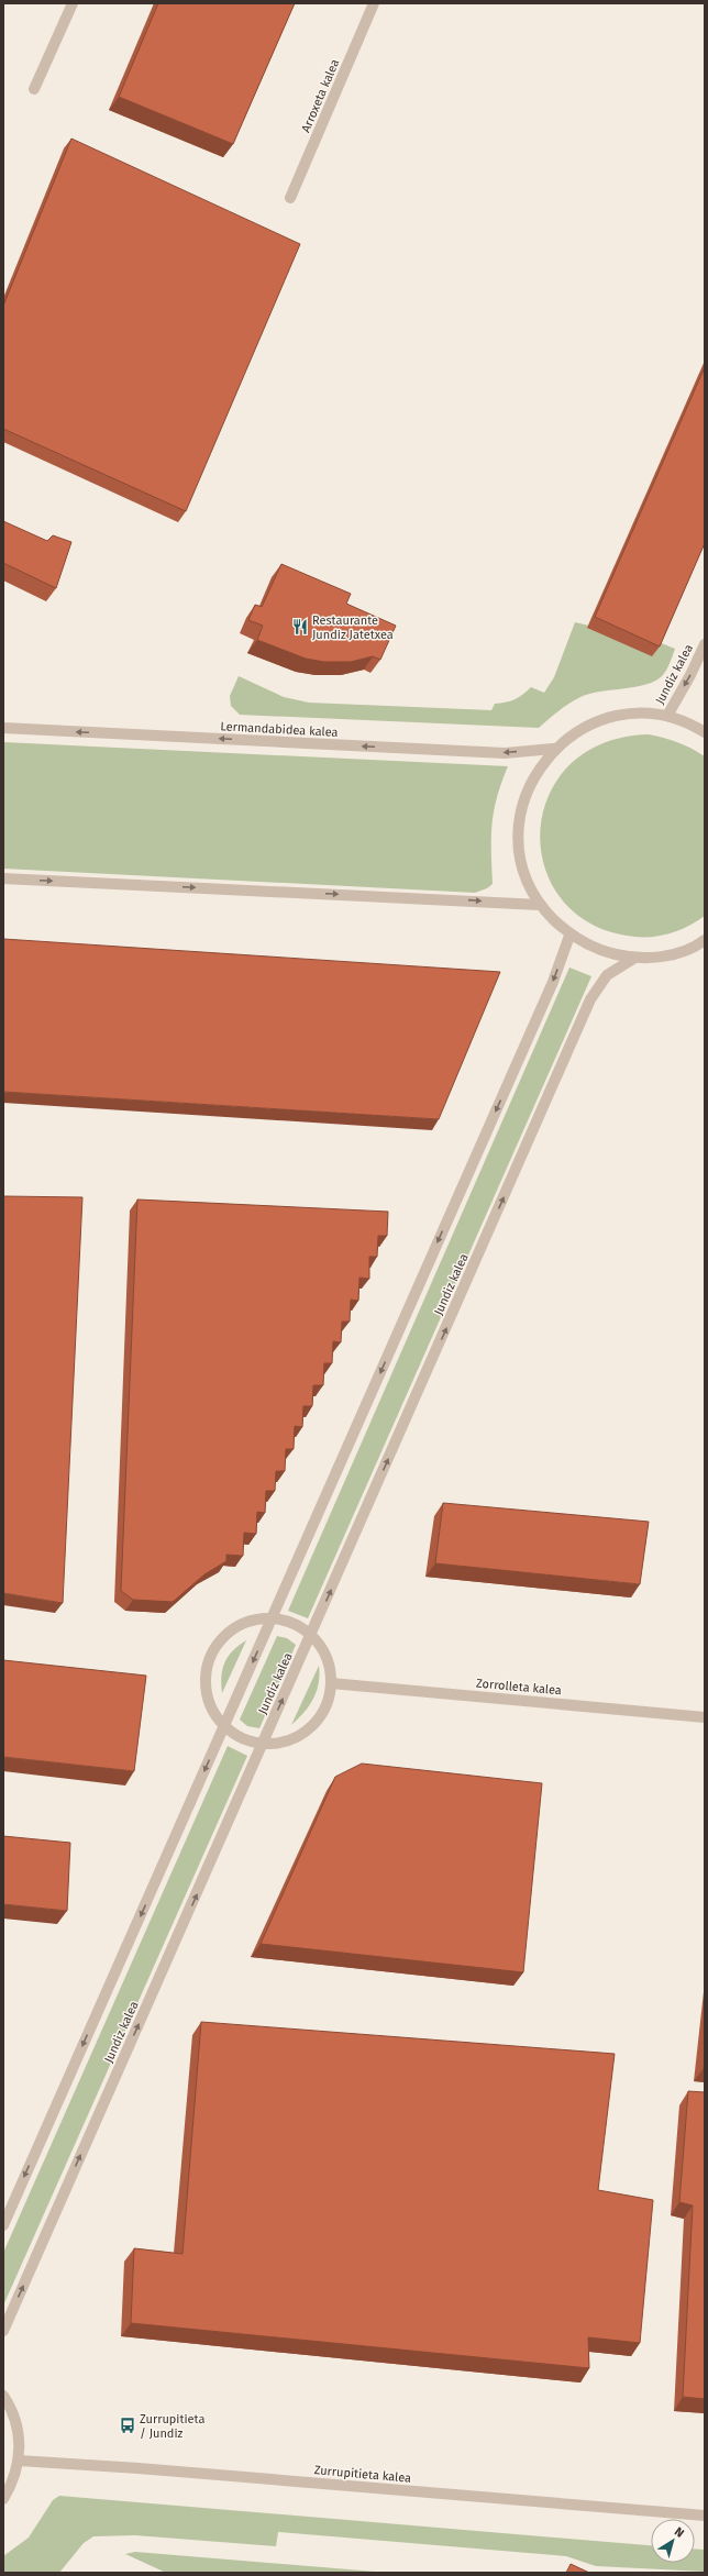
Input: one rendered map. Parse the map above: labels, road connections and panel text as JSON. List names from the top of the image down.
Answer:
{
  "streets": {
    "street": [
      "Arroxeta kalea",
      "Jundiz kalea",
      "Lermandabidea kalea",
      "Zorrolleta kalea",
      "Zurrupitieta kalea"
    ]
  },
  "one_way": ["Lermandabidea kalea"],
  "places": {
    "restaurant": ["Restaurante Jundiz Jatetxea"],
    "bus stop": ["Zurrupitieta / Jundiz"]
  },
  "north": "top right"
}
